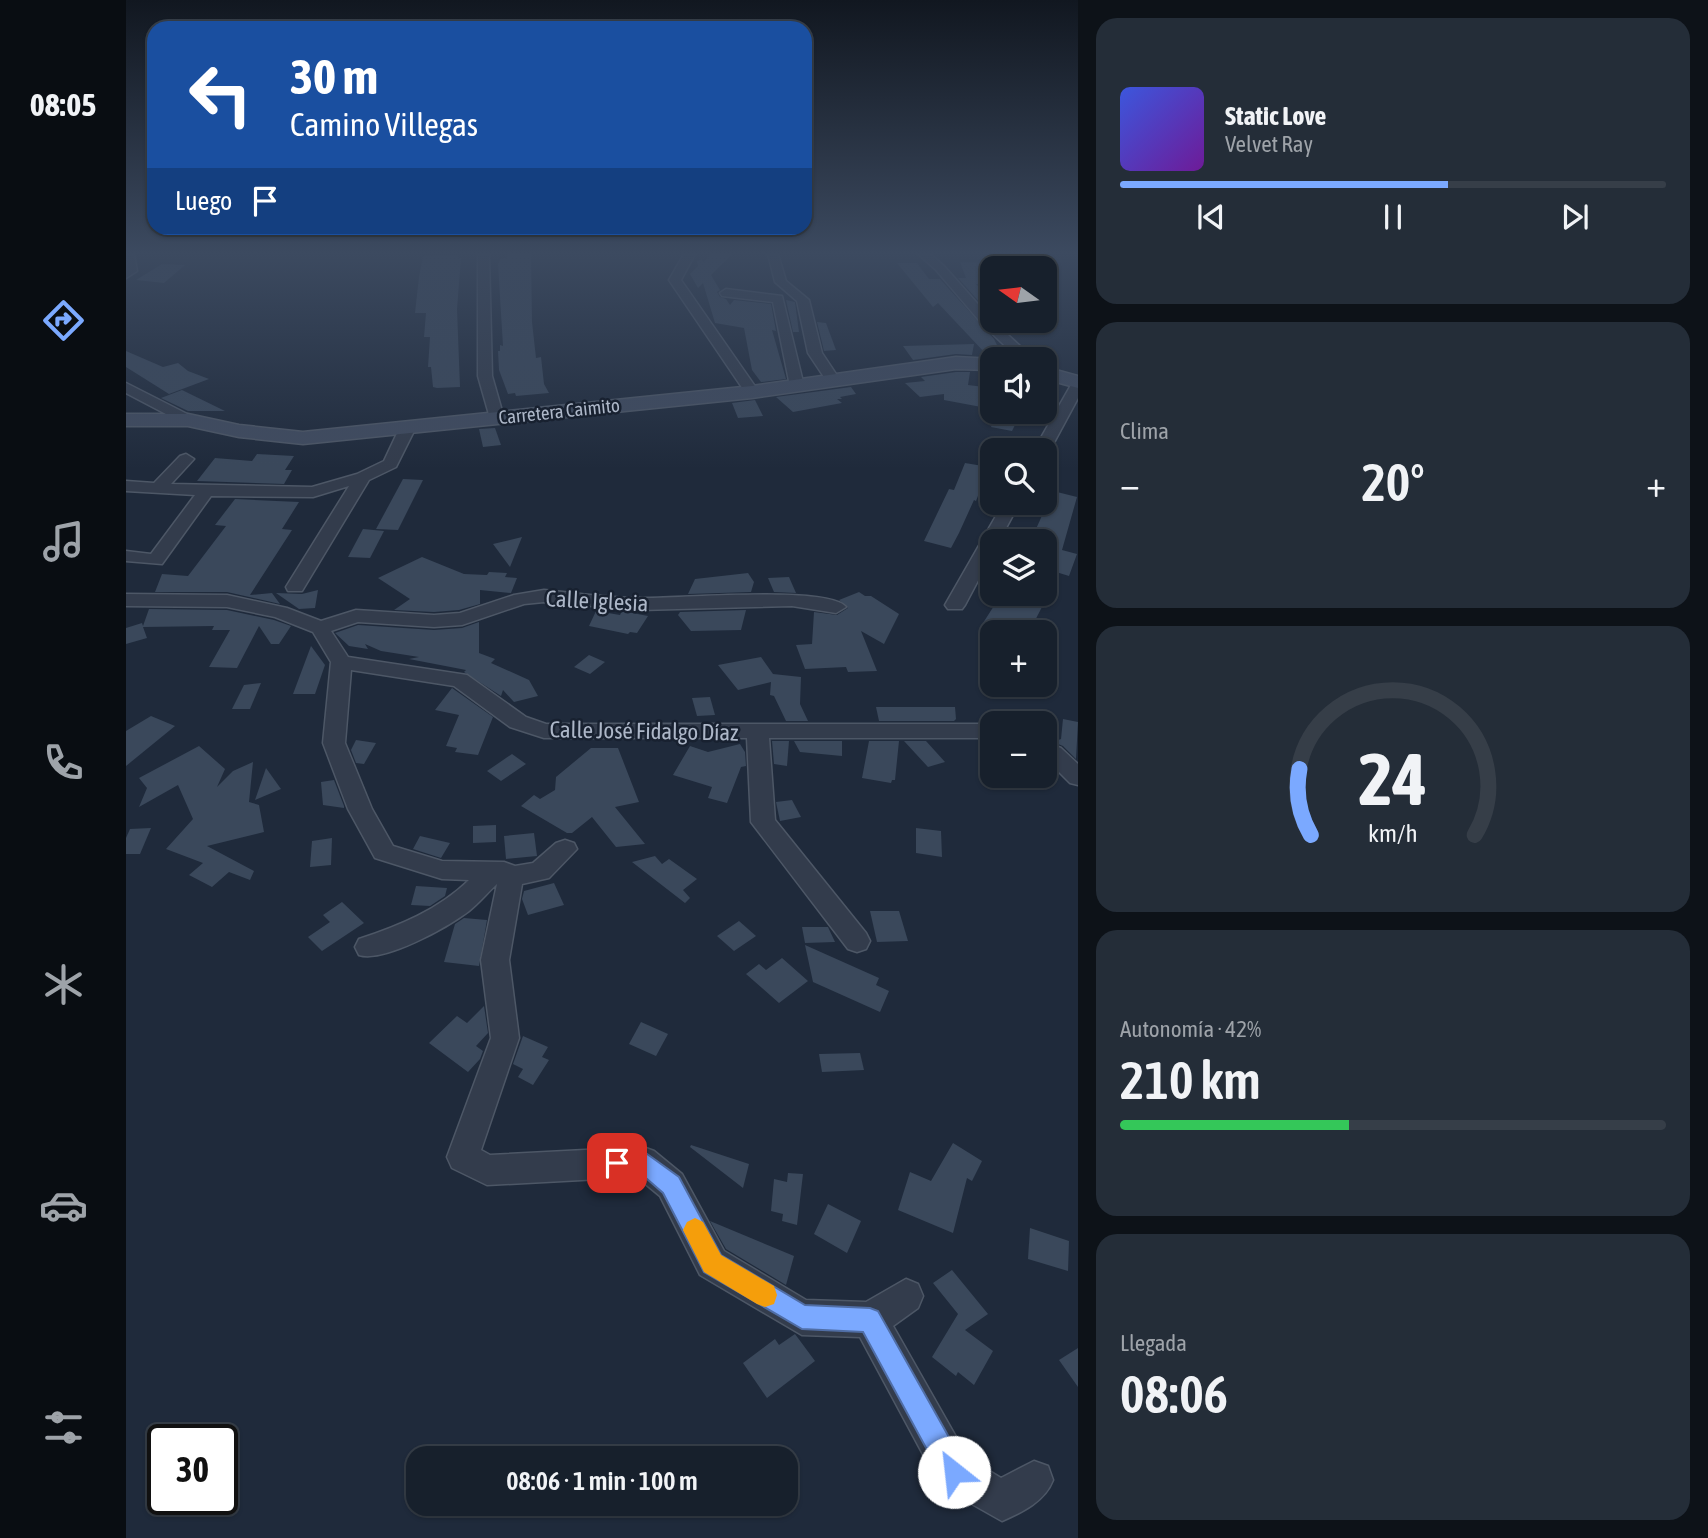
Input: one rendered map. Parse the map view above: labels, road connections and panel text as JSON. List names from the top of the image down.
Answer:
{
  "streets": {
    "street": ["Carretera Caimito", "Calle Iglesia", "Calle José Fidalgo Díaz"]
  },
  "north": "left",
  "page": {
    "tabs": "08:05",
    "turn": ["30 m", "Camino Villegas"],
    "song": ["Static Love", "Velvet Ray"],
    "then": "Luego",
    "map_buttons": ["+", "−"],
    "tile": [
      "Clima",
      ["Autonomía · 42%", "210 km"],
      ["Llegada", "08:06"]
    ],
    "heat": ["−", "20°", "+"],
    "limit": "30",
    "trip": "08:06 · 1 min · 100 m",
    "gauge": ["24", "km/h"]
  }
}
